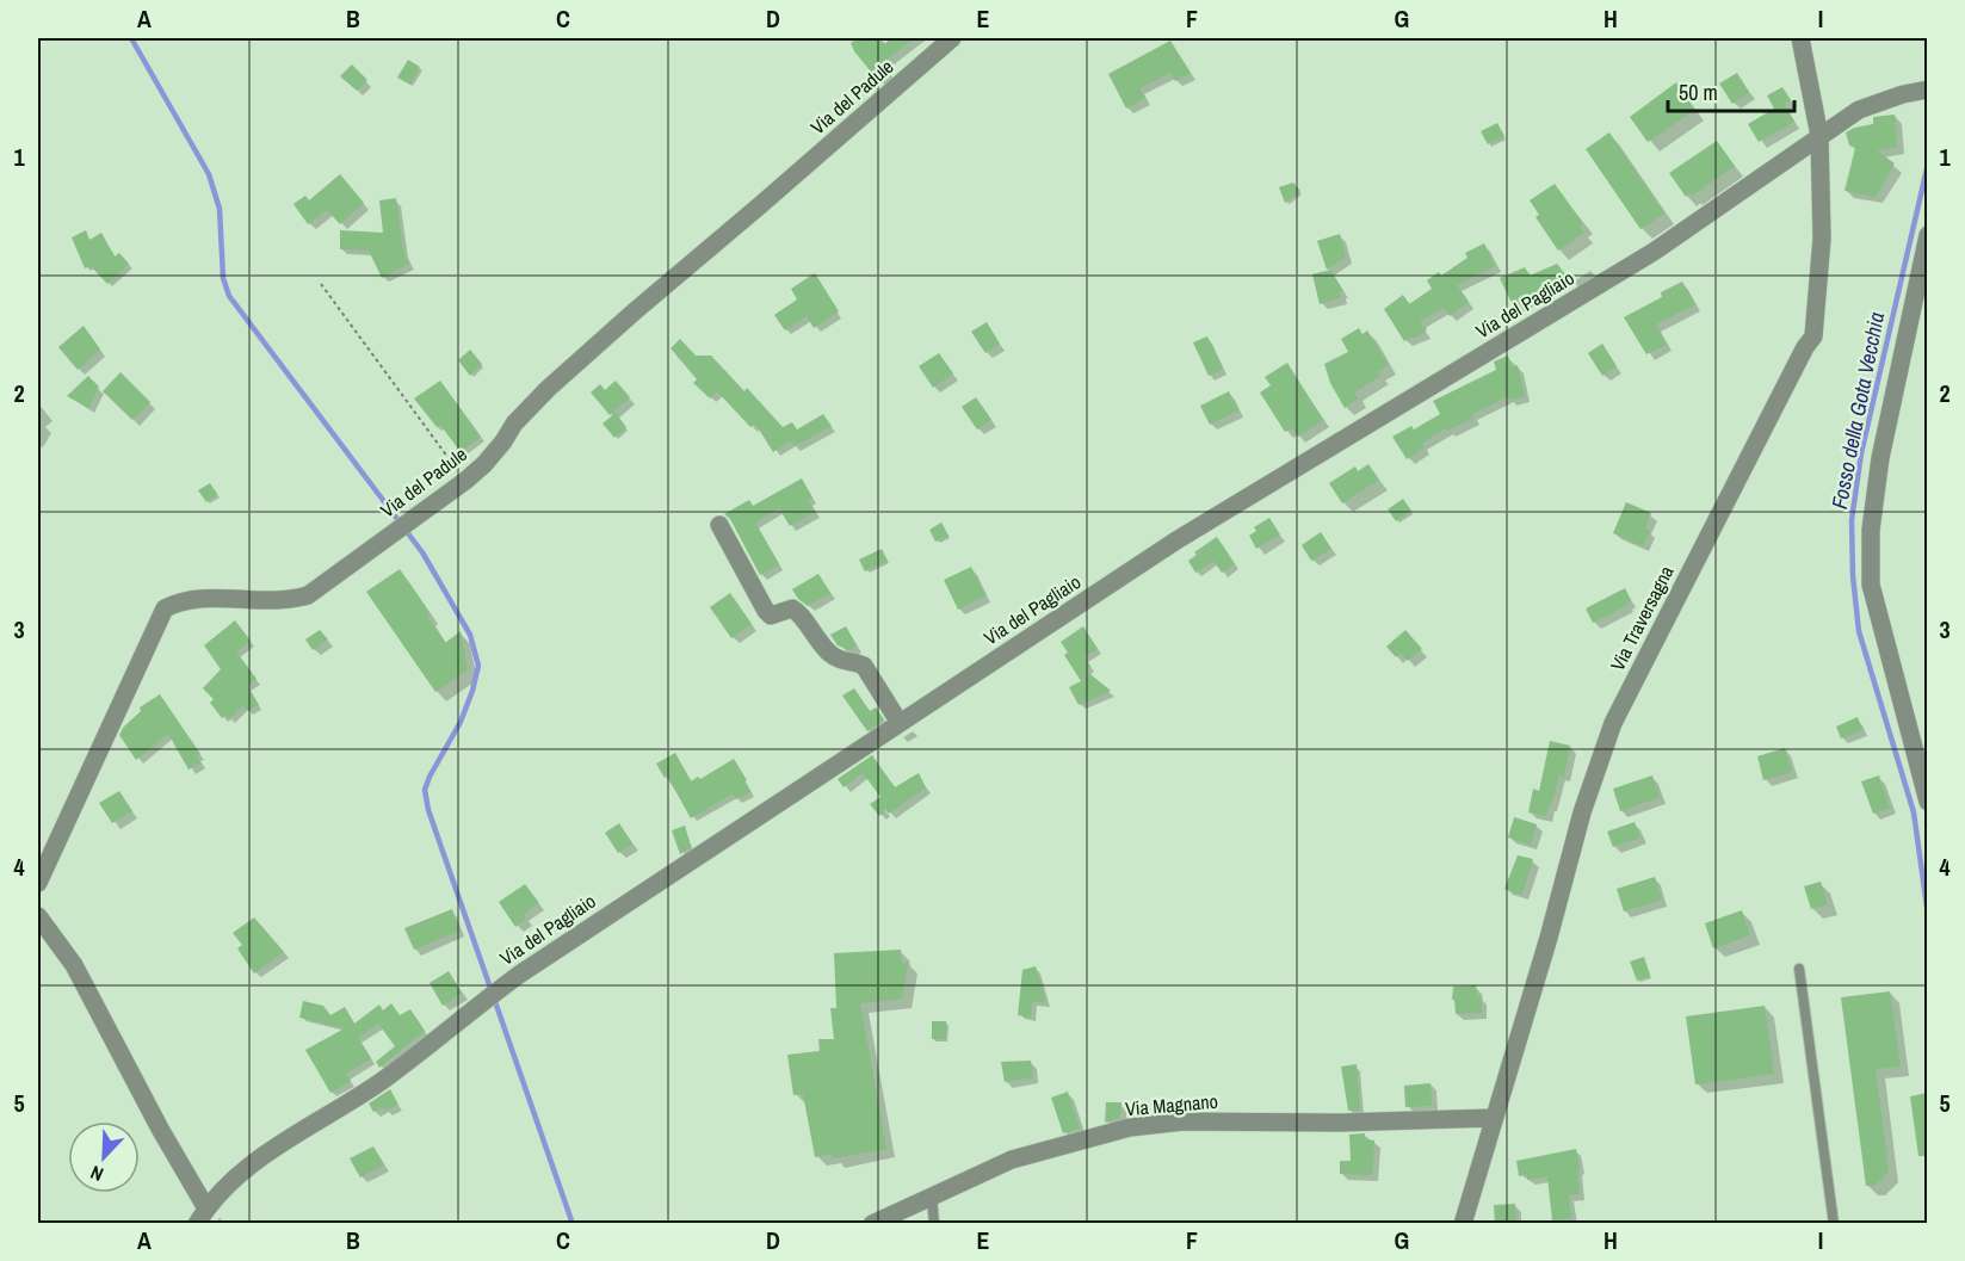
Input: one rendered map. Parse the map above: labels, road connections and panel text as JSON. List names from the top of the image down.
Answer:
{
  "streets": {
    "street": [
      "Via del Padule",
      "Via del Pagliaio",
      "Via Traversagna",
      "Via Magnano"
    ]
  },
  "crossings": [
    ["Via del Pagliaio", "Via Traversagna"],
    ["Via Traversagna", "Via Magnano"]
  ],
  "water": ["Fosso della Gota Vecchia"],
  "scale_bar": "50 m",
  "north": "bottom left",
  "grid": {
    "columns": [
      "A",
      "B",
      "C",
      "D",
      "E",
      "F",
      "G",
      "H",
      "I"
    ],
    "rows": [
      "1",
      "2",
      "3",
      "4",
      "5"
    ]
  }
}
